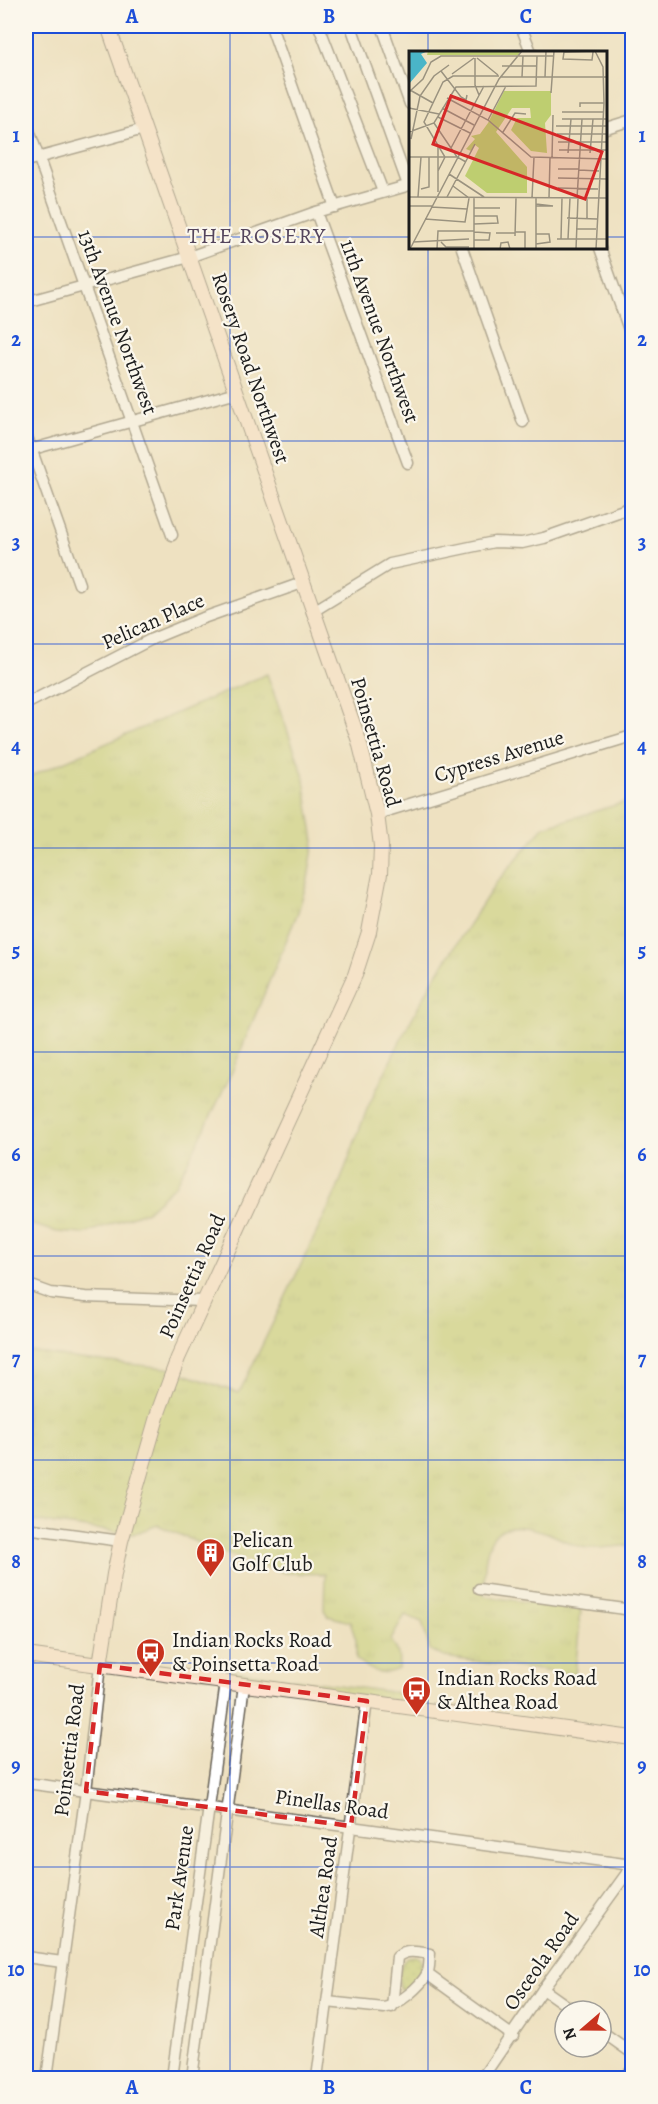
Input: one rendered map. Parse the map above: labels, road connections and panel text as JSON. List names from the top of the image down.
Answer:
{
  "streets": {
    "street": [
      "13th Avenue Northwest",
      "11th Avenue Northwest",
      "Rosery Road Northwest",
      "Pelican Place",
      "Poinsettia Road",
      "Cypress Avenue",
      "Pinellas Road",
      "Park Avenue",
      "Althea Road",
      "Osceola Road"
    ]
  },
  "crossings": [
    ["Rosery Road Northwest", "Poinsettia Road"],
    ["Pelican Place", "Poinsettia Road"],
    ["Poinsettia Road", "Cypress Avenue"],
    ["Poinsettia Road", "Pinellas Road"],
    ["Pinellas Road", "Park Avenue"],
    ["Pinellas Road", "Althea Road"],
    ["Pinellas Road", "Osceola Road"]
  ],
  "districts": ["THE ROSERY"],
  "places": {
    "building": ["Pelican Golf Club"],
    "bus stop": ["Indian Rocks Road & Poinsetta Road", "Indian Rocks Road & Althea Road"]
  },
  "north": "left",
  "grid": {
    "columns": ["A", "B", "C"],
    "rows": [
      "1",
      "2",
      "3",
      "4",
      "5",
      "6",
      "7",
      "8",
      "9",
      "10"
    ]
  }
}
